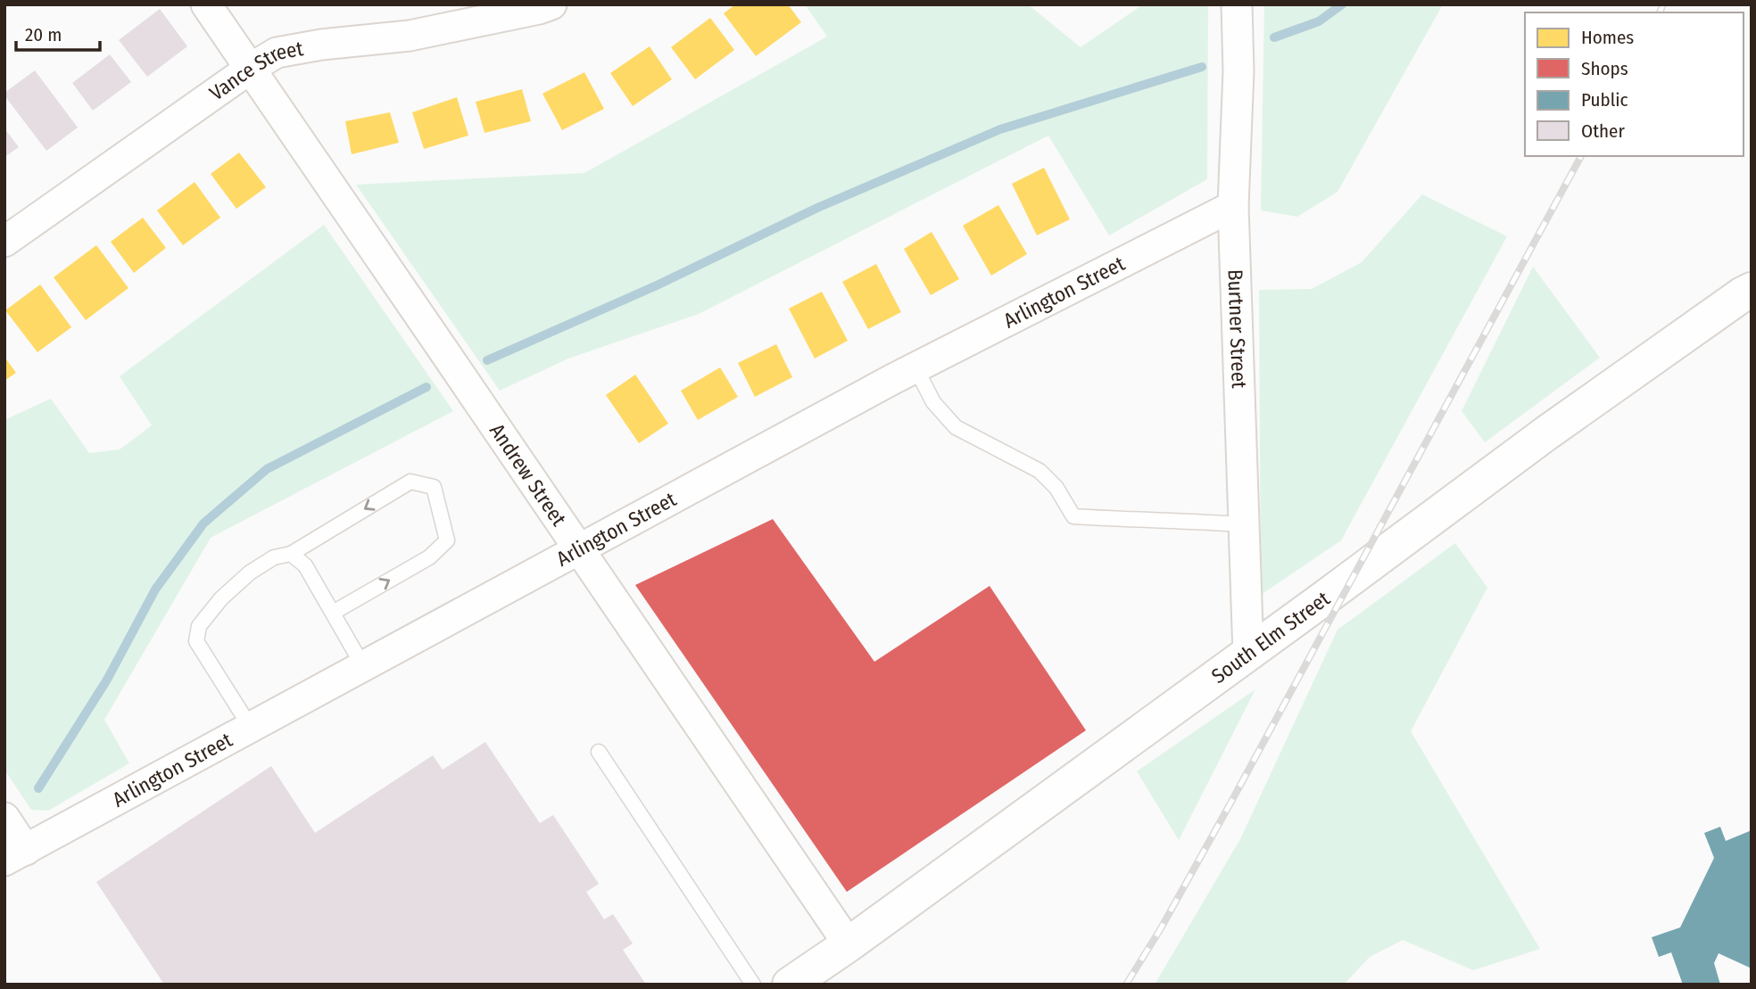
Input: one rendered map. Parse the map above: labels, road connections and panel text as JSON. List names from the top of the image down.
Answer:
{
  "streets": {
    "street": [
      "Vance Street",
      "Arlington Street",
      "Burtner Street",
      "Andrew Street",
      "South Elm Street"
    ]
  },
  "crossings": [
    ["Vance Street", "Andrew Street"],
    ["Arlington Street", "Burtner Street"],
    ["Arlington Street", "Andrew Street"],
    ["Burtner Street", "South Elm Street"],
    ["Andrew Street", "South Elm Street"]
  ],
  "legend": [
    "Homes",
    "Shops",
    "Public",
    "Other"
  ],
  "scale_bar": "20 m"
}
